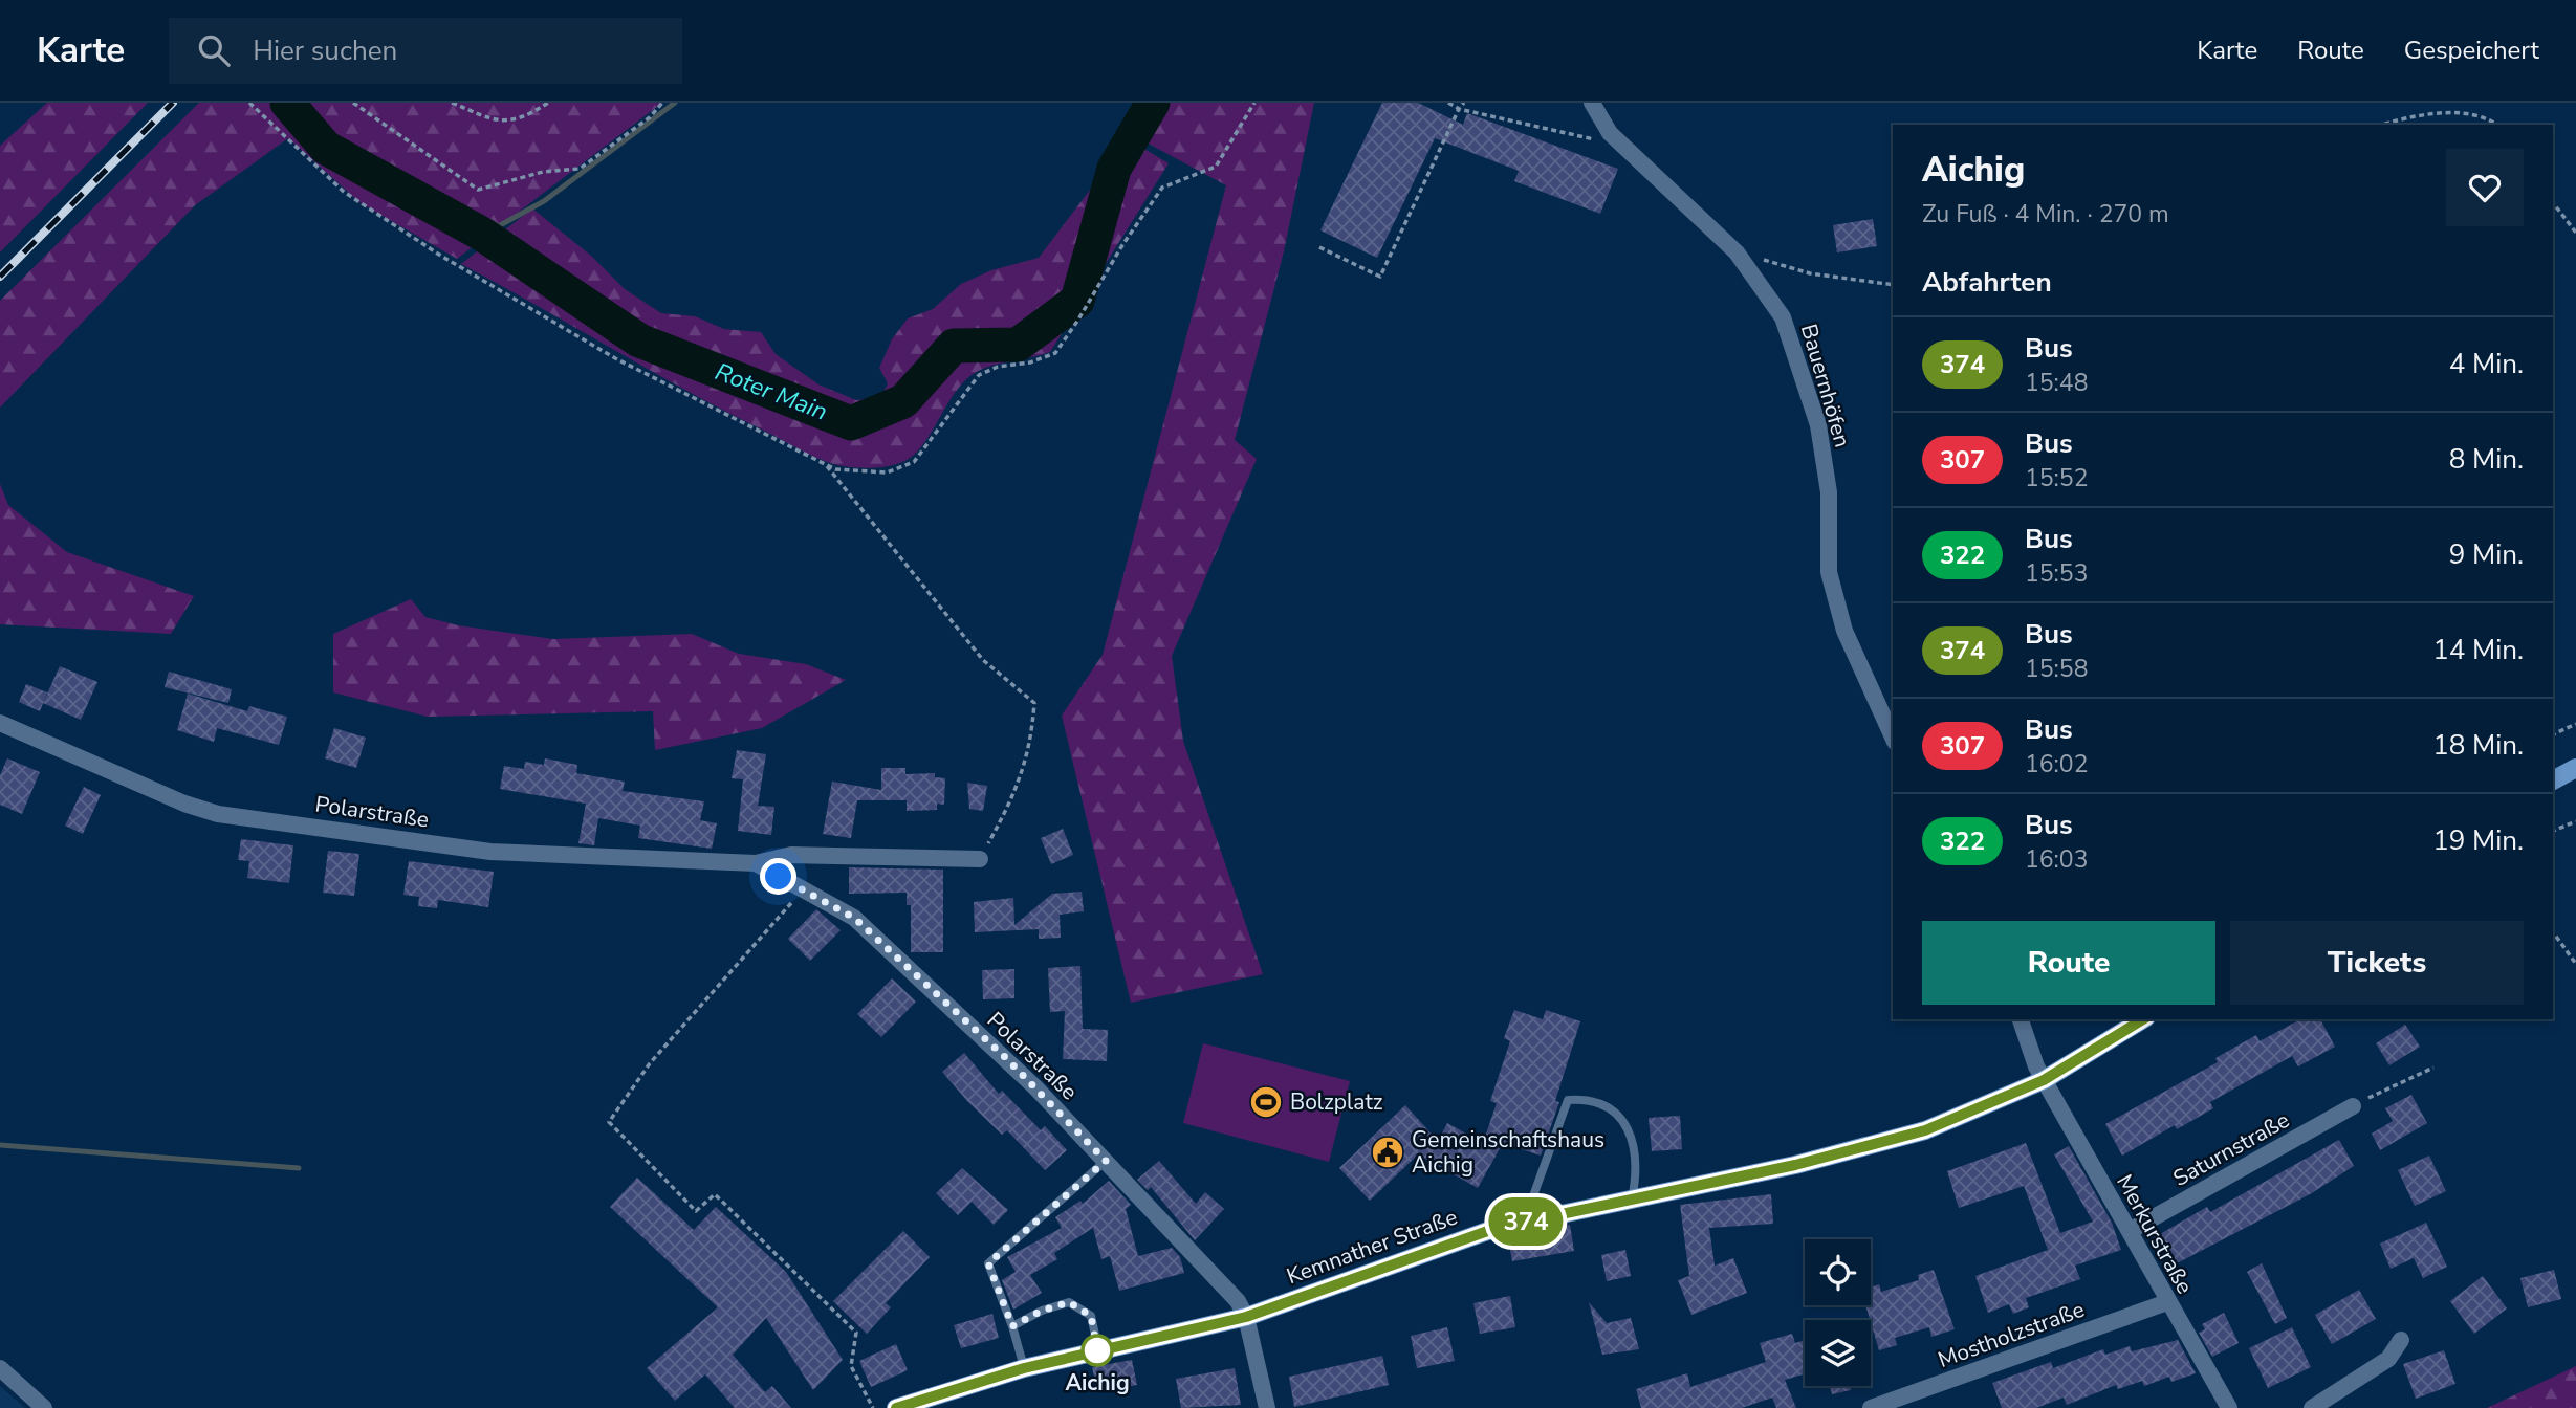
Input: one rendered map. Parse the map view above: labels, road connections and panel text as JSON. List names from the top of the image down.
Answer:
{
  "streets": {
    "main road": ["Kemnather Straße"],
    "street": [
      "Bauernhöfen",
      "Polarstraße",
      "Saturnstraße",
      "Merkurstraße",
      "Mostholzstraße"
    ]
  },
  "crossings": [
    ["Polarstraße", "Kemnather Straße"],
    ["Saturnstraße", "Merkurstraße"],
    ["Merkurstraße", "Kemnather Straße"],
    ["Merkurstraße", "Mostholzstraße"]
  ],
  "water": ["Roter Main"],
  "places": {
    "sports": ["Bolzplatz"],
    "public building": ["Gemeinschaftshaus Aichig"],
    "other": ["Aichig"]
  },
  "lines": ["bus line 374"],
  "page": {
    "header": "Karte",
    "search": "Hier suchen",
    "nav": ["Karte", "Route", "Gespeichert"],
    "on_map": "374",
    "heading": [
      ["Aichig", "Zu Fuß · 4 Min. · 270 m"],
      "Abfahrten"
    ],
    "list": [
      {
        "mark": "374",
        "name": "Bus",
        "note": "15:48",
        "value": "4 Min."
      },
      {
        "mark": "307",
        "name": "Bus",
        "note": "15:52",
        "value": "8 Min."
      },
      {
        "mark": "322",
        "name": "Bus",
        "note": "15:53",
        "value": "9 Min."
      },
      {
        "mark": "374",
        "name": "Bus",
        "note": "15:58",
        "value": "14 Min."
      },
      {
        "mark": "307",
        "name": "Bus",
        "note": "16:02",
        "value": "18 Min."
      },
      {
        "mark": "322",
        "name": "Bus",
        "note": "16:03",
        "value": "19 Min."
      }
    ],
    "buttons": ["Route", "Tickets"]
  }
}
